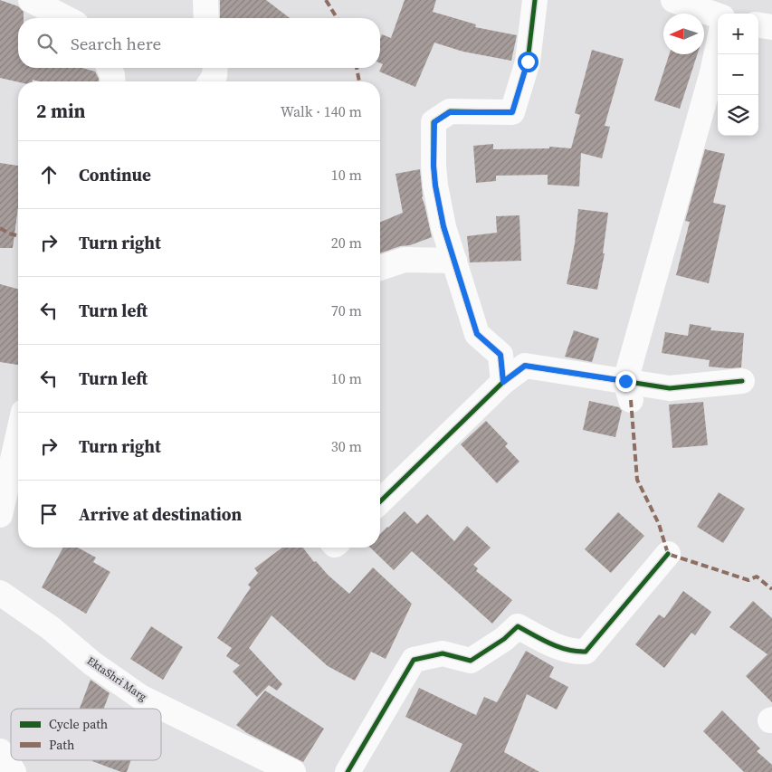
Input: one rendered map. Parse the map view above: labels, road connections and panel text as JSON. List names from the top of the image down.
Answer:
{
  "streets": {
    "street": ["EktaShri Marg"]
  },
  "legend": ["Cycle path", "Path"],
  "north": "left",
  "page": {
    "map_buttons": ["+", "−"],
    "search": "Search here",
    "heading": ["2 min", "Walk · 140 m"],
    "list": [
      ["Continue", "10 m"],
      ["Turn right", "20 m"],
      ["Turn left", "70 m"],
      ["Turn left", "10 m"],
      ["Turn right", "30 m"],
      "Arrive at destination"
    ]
  }
}
